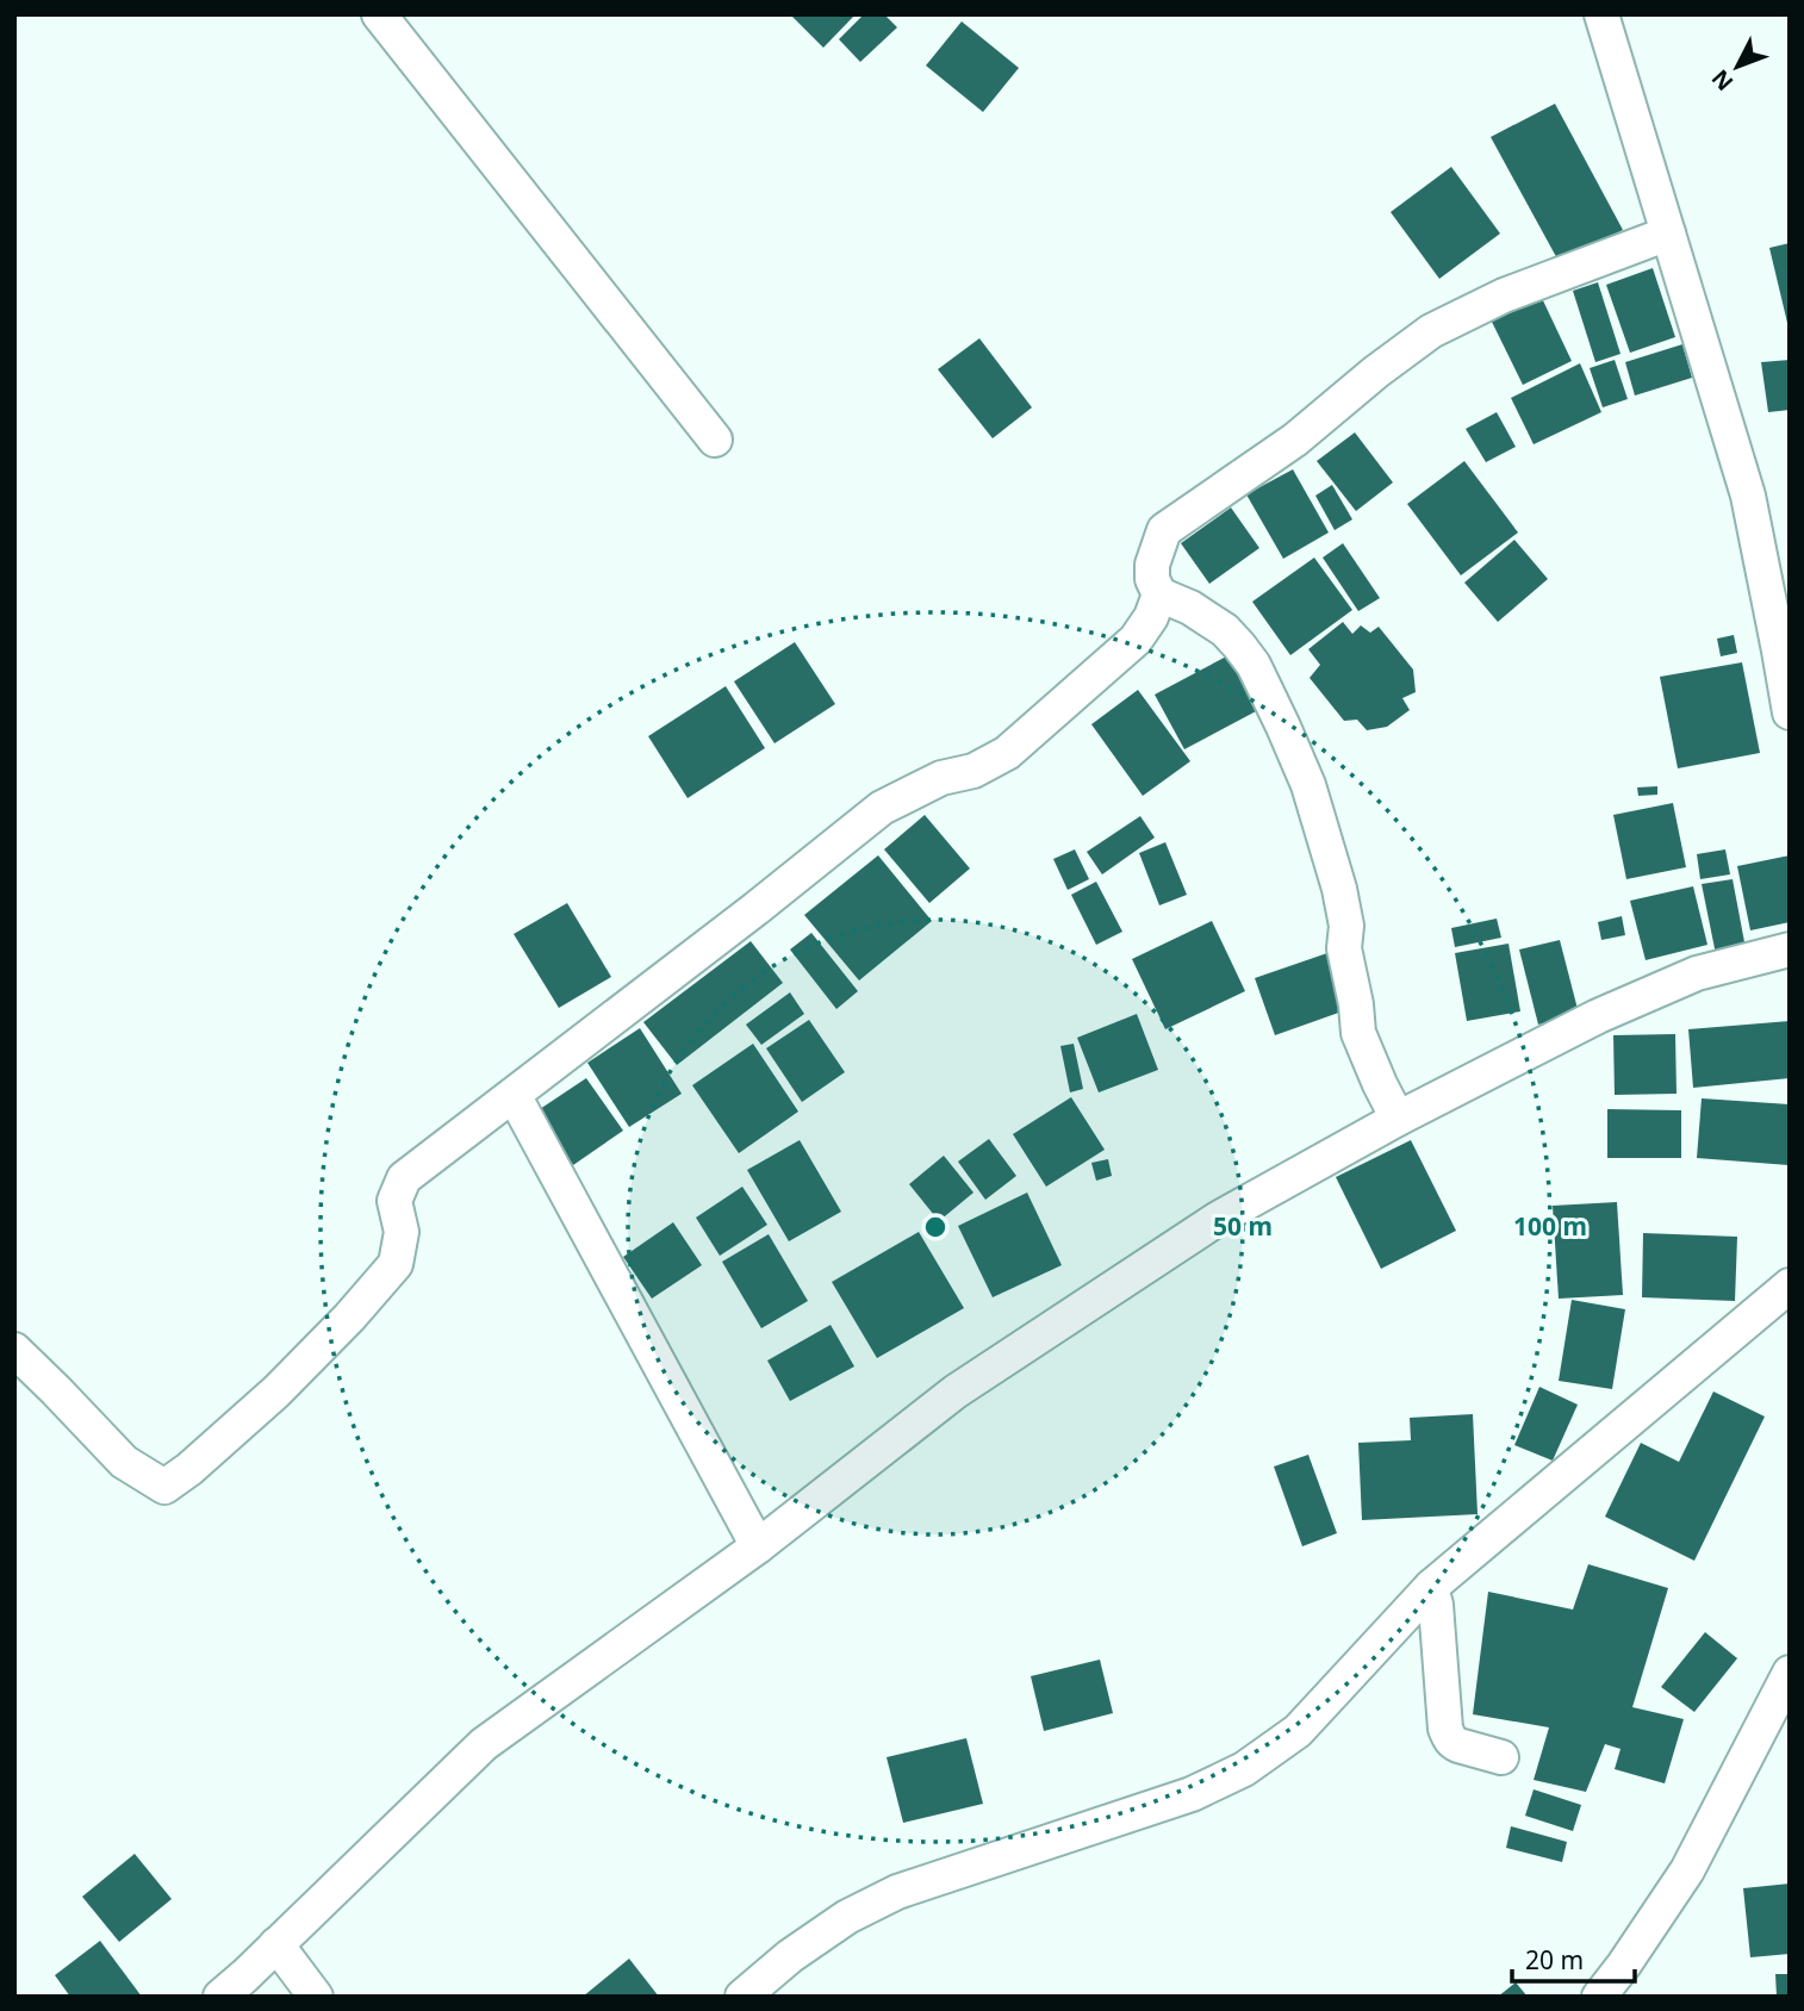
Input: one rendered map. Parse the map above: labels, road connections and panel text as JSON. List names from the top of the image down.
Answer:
{
  "scale_bar": "20 m",
  "north": "bottom left",
  "rings": ["50 m", "100 m"]
}
